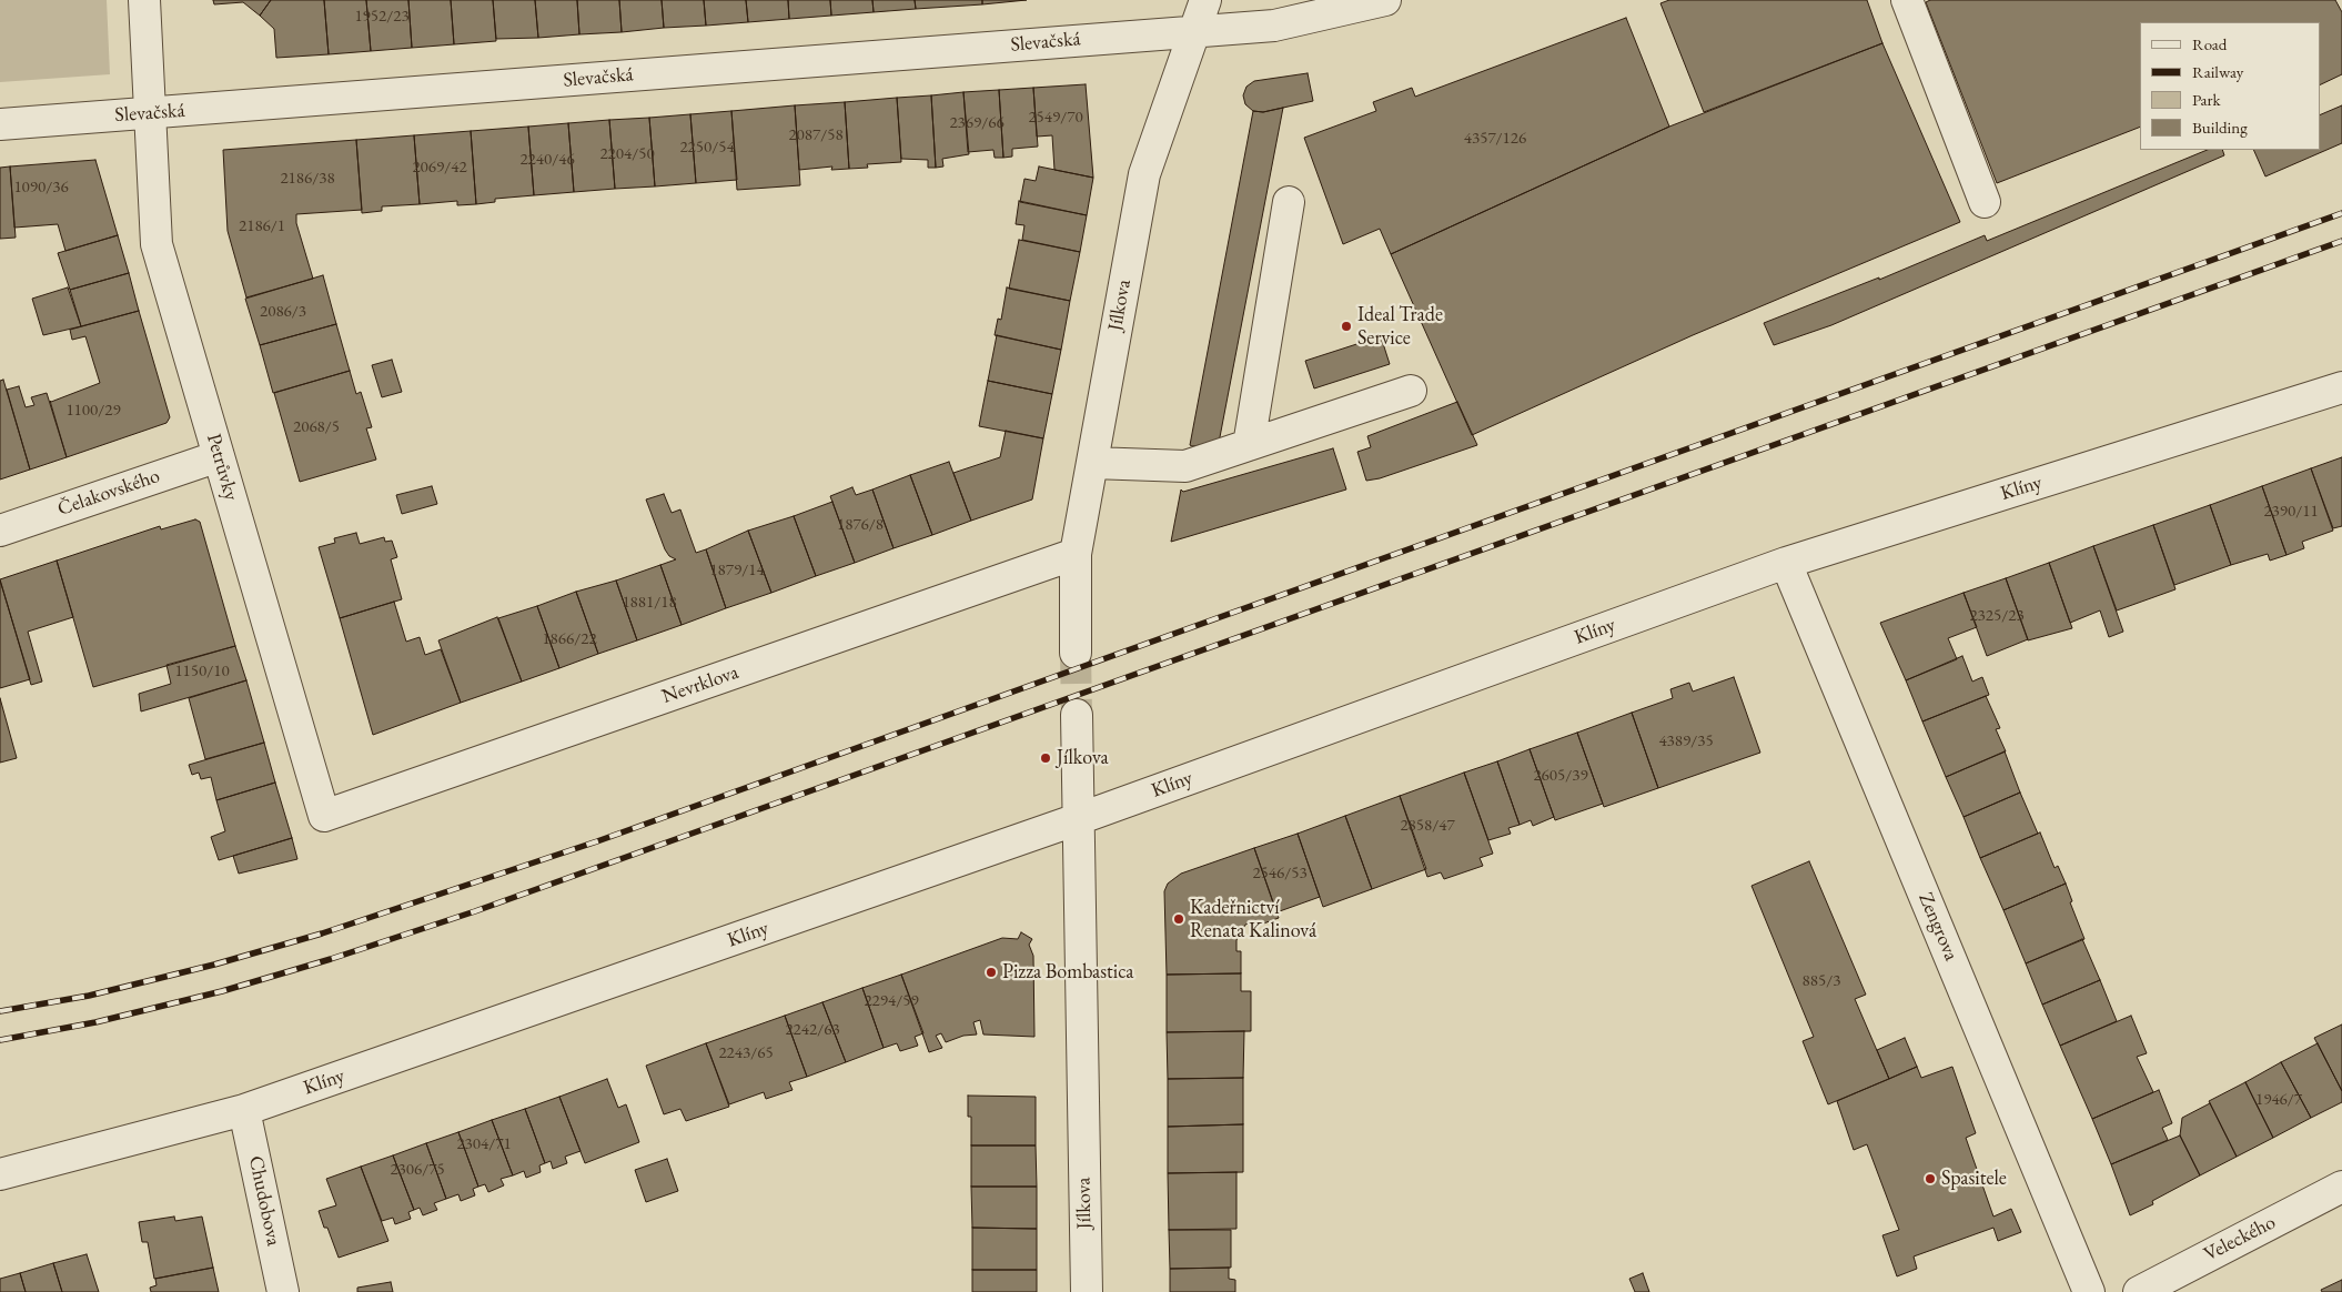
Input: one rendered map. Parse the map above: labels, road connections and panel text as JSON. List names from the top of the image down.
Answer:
{
  "streets": {
    "street": [
      "Slevačská",
      "Jílkova",
      "Petrůvky",
      "Klíny",
      "Čelakovského",
      "Nevrklova",
      "Zengrova",
      "Chudobova",
      "Veleckého"
    ]
  },
  "crossings": [
    ["Slevačská", "Jílkova"],
    ["Slevačská", "Petrůvky"],
    ["Jílkova", "Klíny"],
    ["Jílkova", "Nevrklova"],
    ["Petrůvky", "Čelakovského"],
    ["Petrůvky", "Nevrklova"],
    ["Klíny", "Zengrova"],
    ["Klíny", "Chudobova"]
  ],
  "places": [
    "Ideal Trade Service",
    "Jílkova",
    "Kadeřnictví Renata Kalinová",
    "Pizza Bombastica",
    "Spasitele"
  ],
  "house_numbers": [
    "1952/23",
    "2549/70",
    "2369/66",
    "2087/58",
    "4357/126",
    "2250/54",
    "2204/50",
    "2240/46",
    "2069/42",
    "2186/38",
    "1090/36",
    "2186/1",
    "2086/3",
    "1100/29",
    "2068/5",
    "2390/11",
    "1876/8",
    "1879/14",
    "1881/18",
    "2325/23",
    "1866/22",
    "1150/10",
    "4389/35",
    "2605/39",
    "2858/47",
    "2546/53",
    "885/3",
    "2294/59",
    "2242/63",
    "2243/65",
    "1946/7",
    "2304/71",
    "2306/75"
  ],
  "legend": [
    "Road",
    "Railway",
    "Park",
    "Building"
  ]
}
